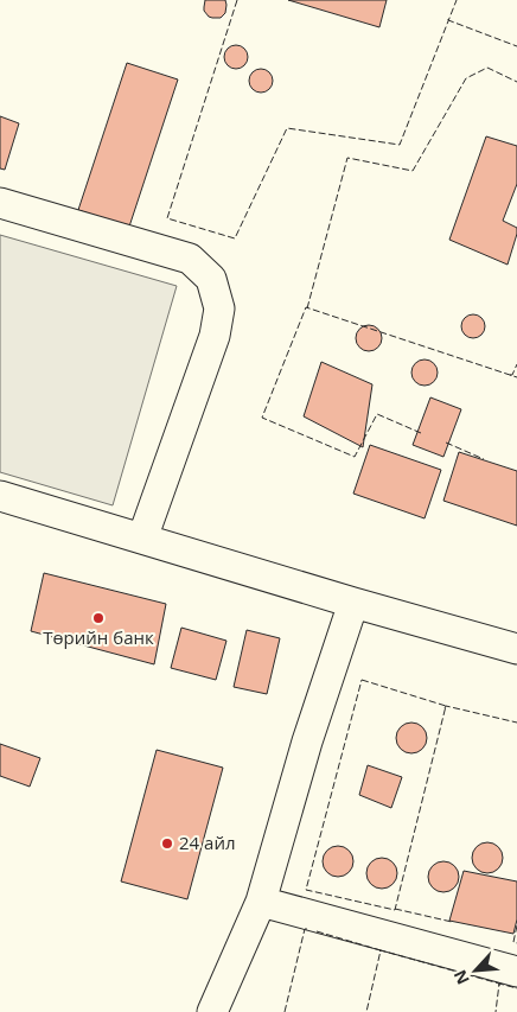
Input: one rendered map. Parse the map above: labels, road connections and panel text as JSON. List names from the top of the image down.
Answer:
{
  "places": ["Төрийн банк", "24 айл"],
  "north": "bottom left"
}
